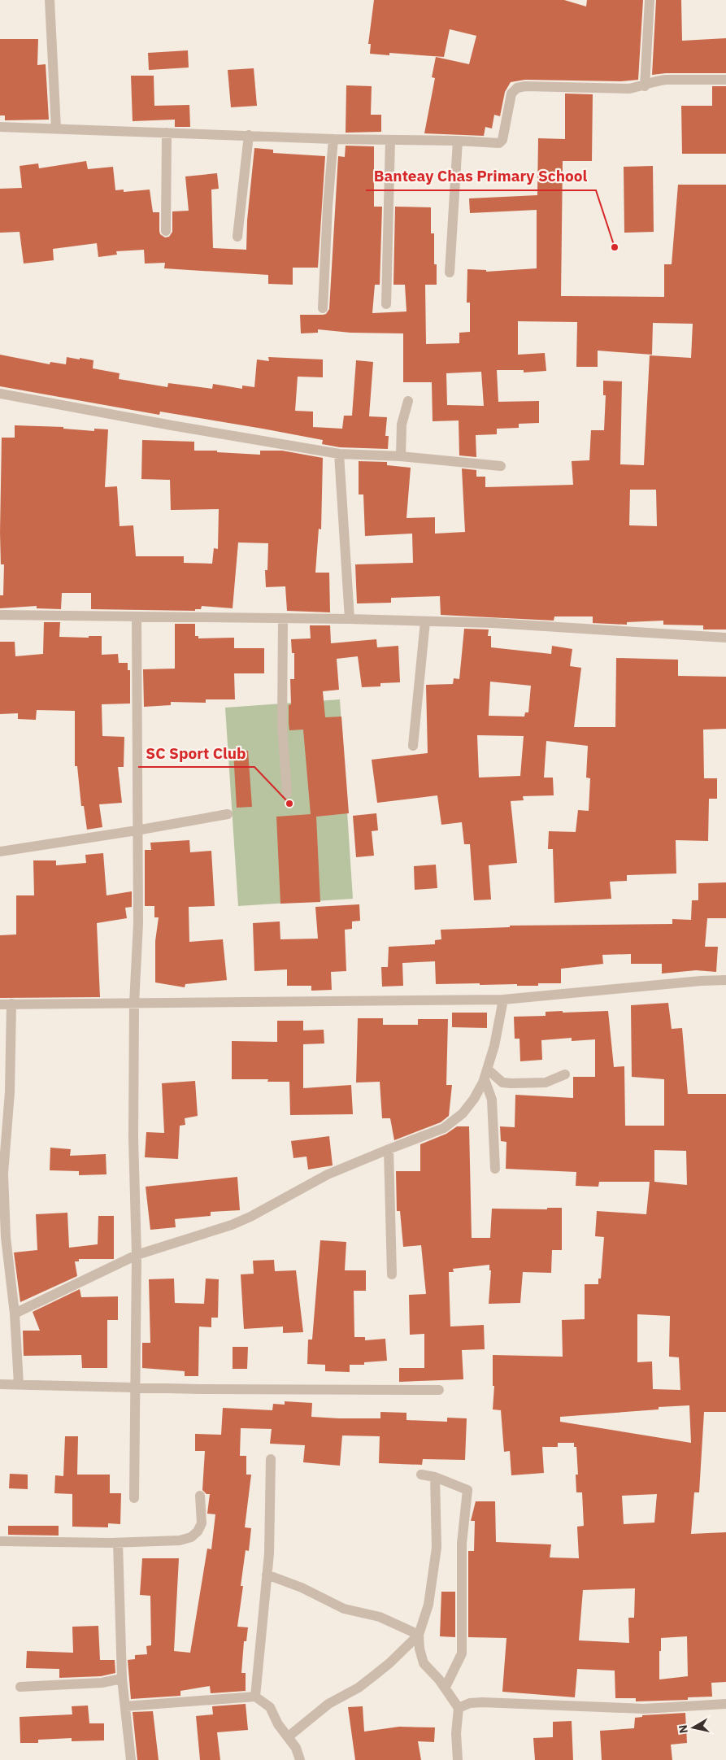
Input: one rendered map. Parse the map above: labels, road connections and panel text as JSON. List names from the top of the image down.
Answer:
{
  "places": ["Banteay Chas Primary School", "SC Sport Club"],
  "north": "left"
}
